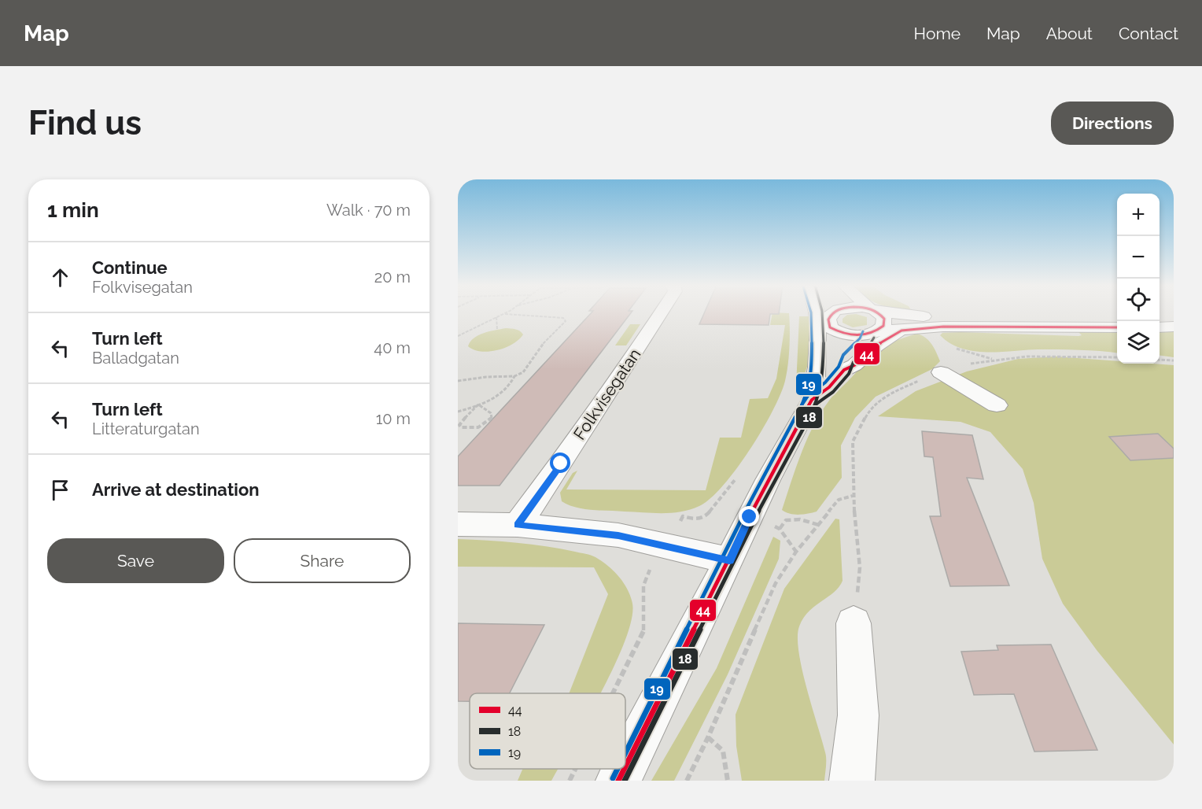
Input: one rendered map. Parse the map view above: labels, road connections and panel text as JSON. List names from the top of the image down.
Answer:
{
  "streets": {
    "street": ["Folkvisegatan"]
  },
  "lines": ["transit line 44", "transit line 18", "transit line 19"],
  "legend": ["44", "18", "19"],
  "page": {
    "header": "Map",
    "nav": [
      "Home",
      "Map",
      "About",
      "Contact"
    ],
    "buttons": [
      "Directions",
      ["Save", "Share"]
    ],
    "title": "Find us",
    "heading": ["1 min", "Walk · 70 m"],
    "map_buttons": ["+", "−"],
    "list": [
      ["Continue", "Folkvisegatan", "20 m"],
      ["Turn left", "Balladgatan", "40 m"],
      ["Turn left", "Litteraturgatan", "10 m"],
      "Arrive at destination"
    ]
  }
}
